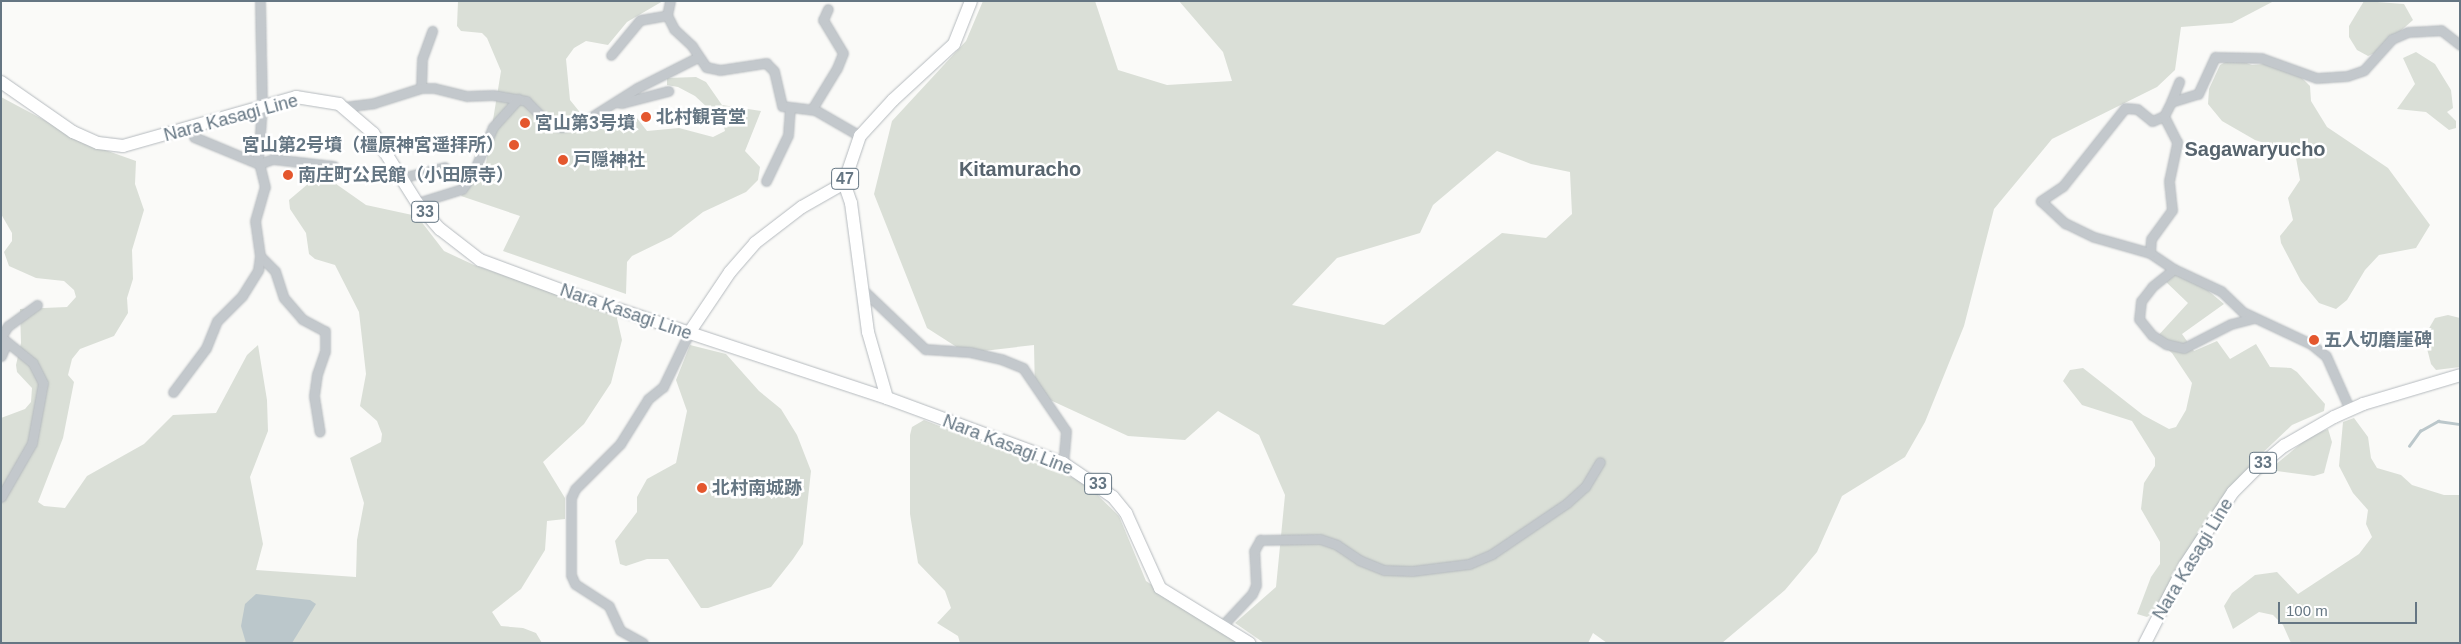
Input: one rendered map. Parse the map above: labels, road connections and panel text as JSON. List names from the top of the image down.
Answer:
{
  "streets": {
    "main road": ["Nara Kasagi Line", "47", "33"]
  },
  "crossings": [
    ["Nara Kasagi Line", "47"]
  ],
  "districts": ["Sagawaryucho", "Kitamuracho"],
  "places": [
    "北村観音堂",
    "宮山第3号墳",
    "宮山第2号墳（橿原神宮遥拝所）",
    "戸隠神社",
    "南庄町公民館（小田原寺）",
    "五人切磨崖碑",
    "北村南城跡"
  ],
  "scale_bar": "100 m"
}
